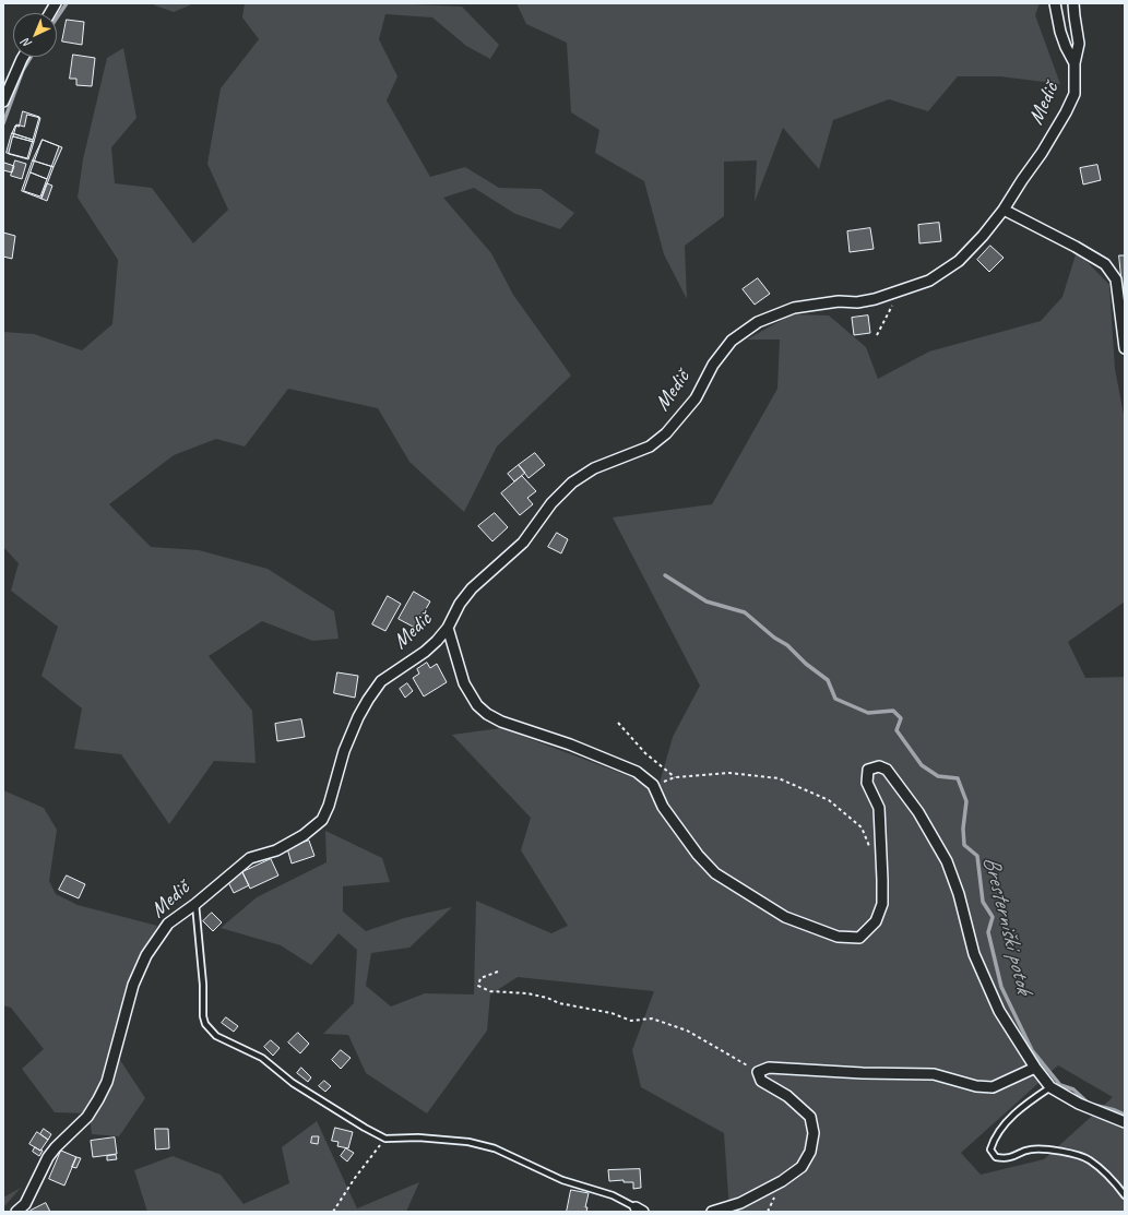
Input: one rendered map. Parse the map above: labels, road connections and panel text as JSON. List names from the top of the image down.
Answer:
{
  "streets": {
    "street": ["Medič"]
  },
  "water": ["Bresterniški potok"],
  "north": "bottom left"
}
